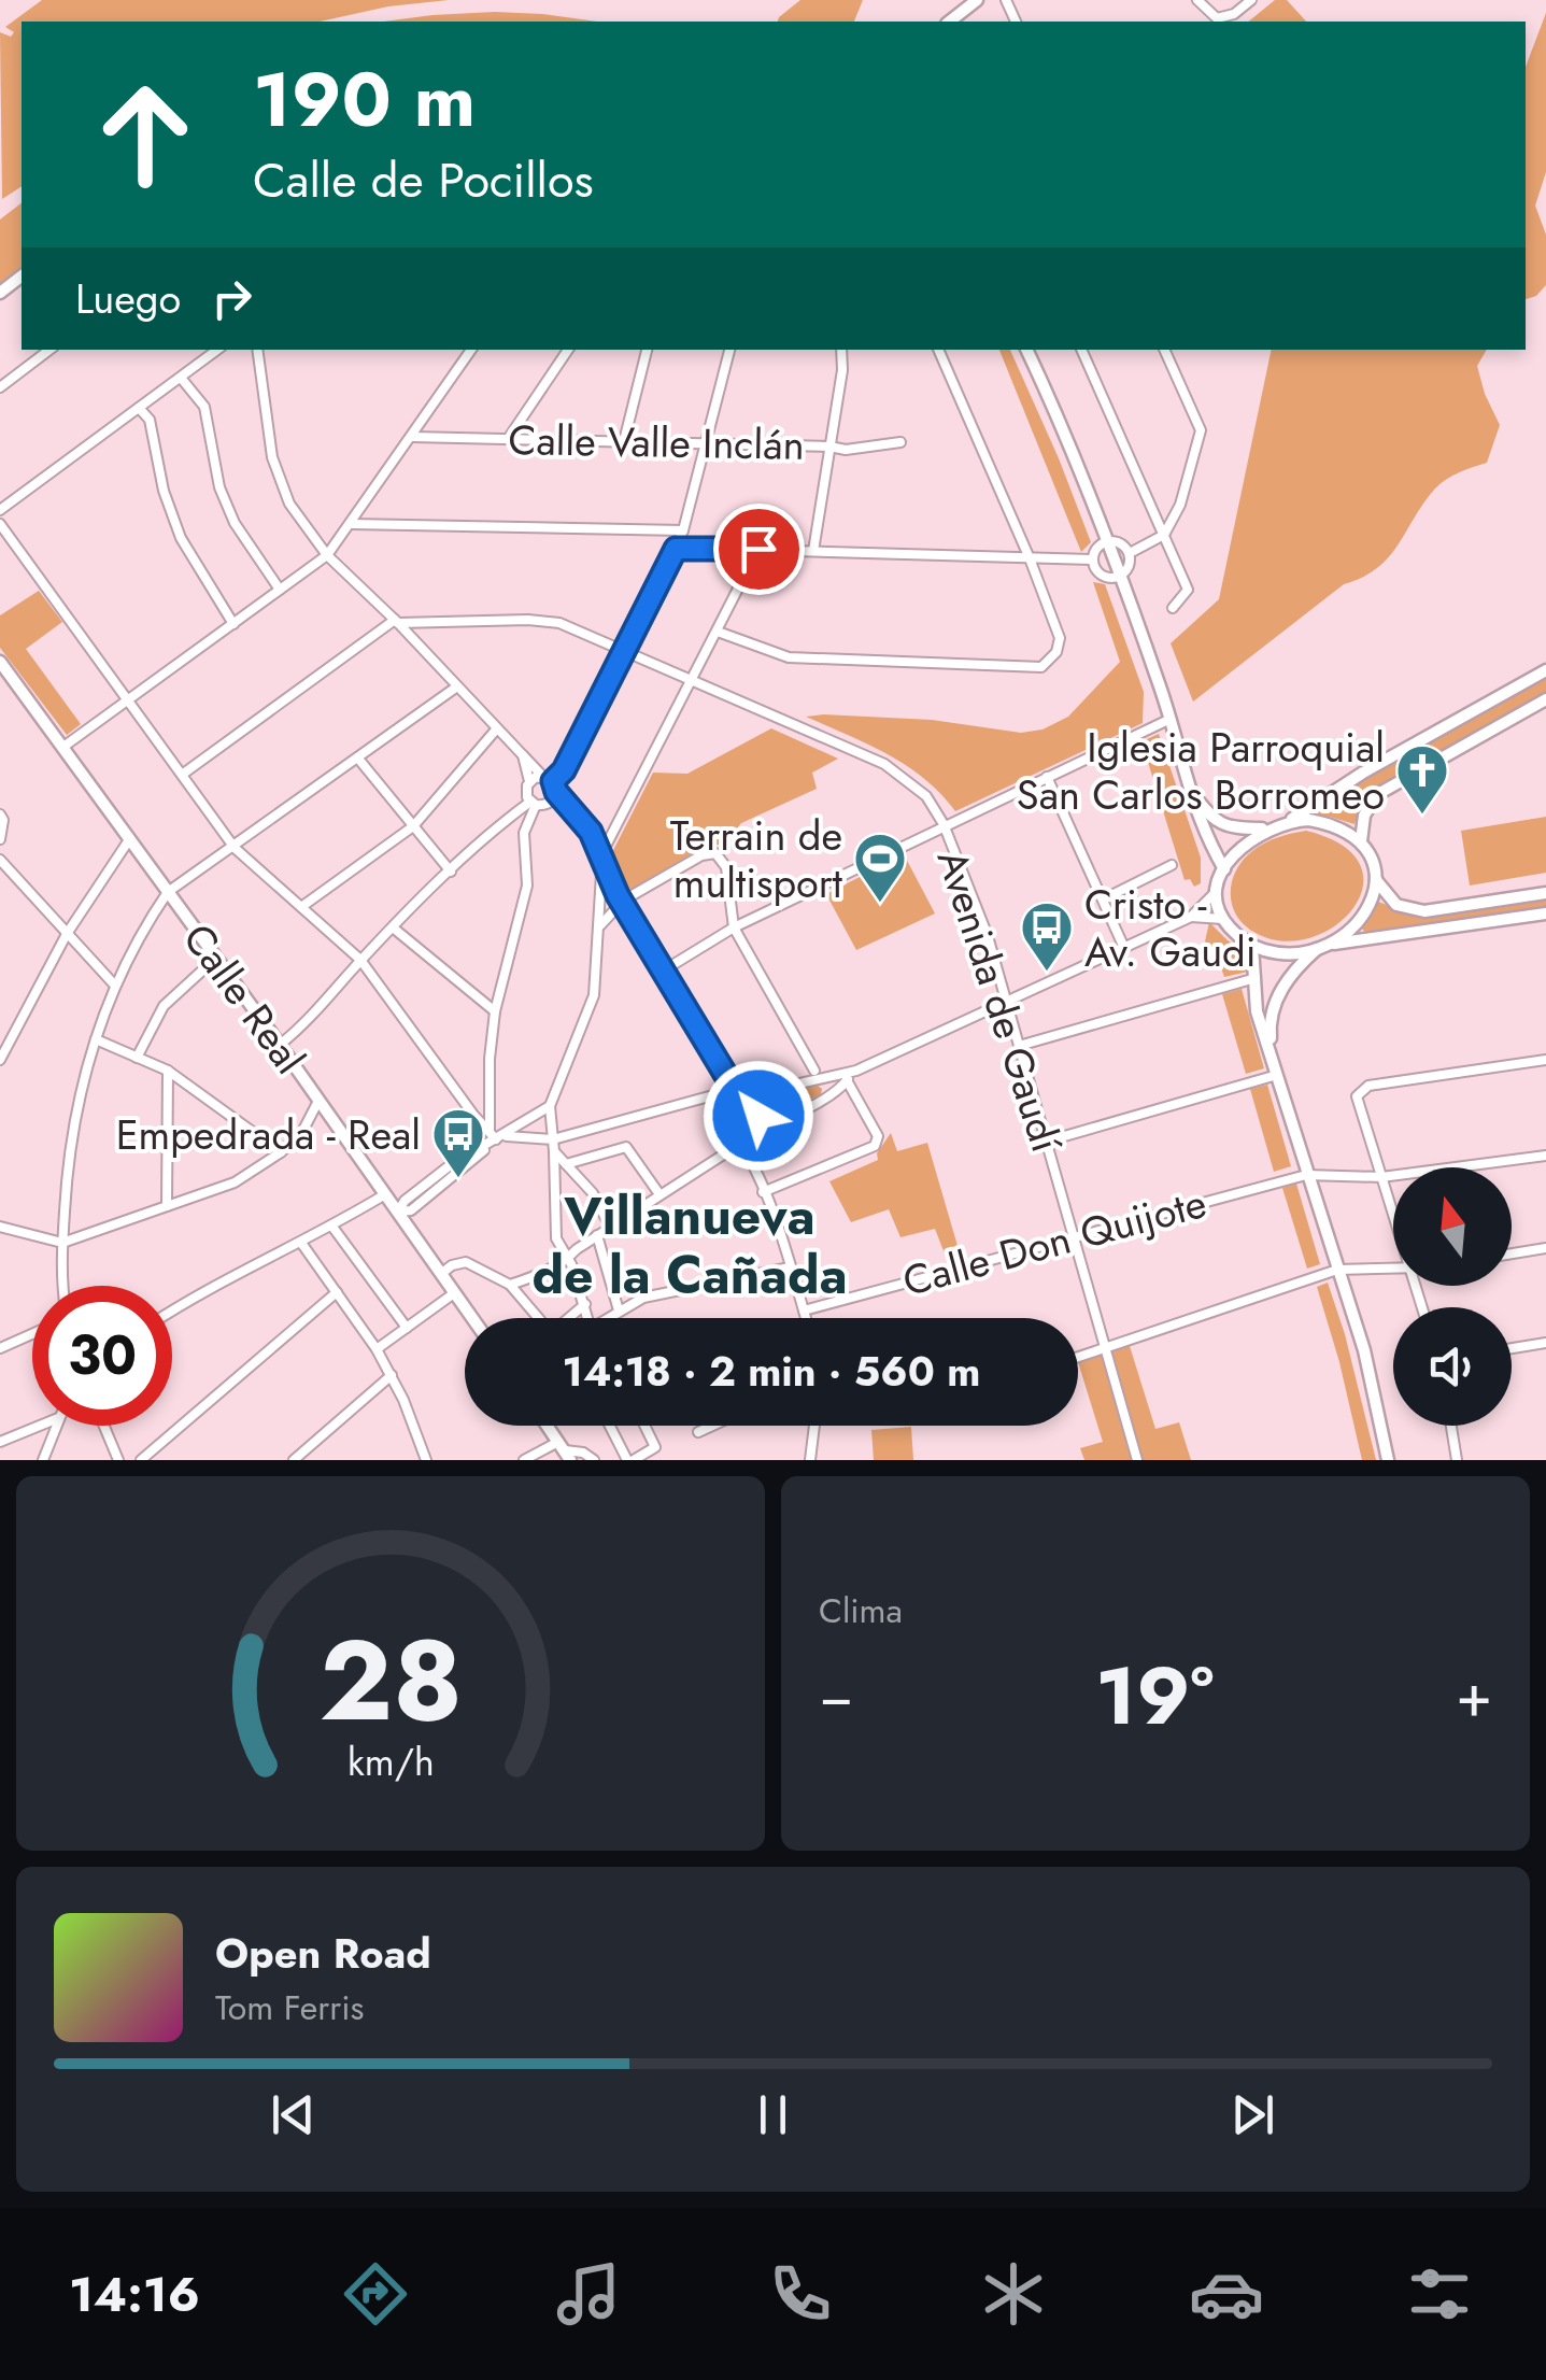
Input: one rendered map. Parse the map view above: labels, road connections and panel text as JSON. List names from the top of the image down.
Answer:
{
  "streets": {
    "street": [
      "Calle Valle Inclán",
      "Calle Real",
      "Avenida de Gaudí",
      "Calle Don Quijote"
    ]
  },
  "crossings": [
    ["Avenida de Gaudí", "Calle Don Quijote"]
  ],
  "districts": ["Villanueva de la Cañada"],
  "places": {
    "church": ["Iglesia Parroquial San Carlos Borromeo"],
    "sports": ["Terrain de multisport"],
    "bus stop": ["Cristo - Av. Gaudi", "Empedrada - Real"]
  },
  "north": "top",
  "page": {
    "turn": ["190 m", "Calle de Pocillos"],
    "then": "Luego",
    "limit": "30",
    "trip": "14:18 · 2 min · 560 m",
    "tile": "Clima",
    "heat": ["−", "19°", "+"],
    "song": ["Open Road", "Tom Ferris"],
    "tabs": "14:16",
    "gauge": ["28", "km/h"]
  }
}
